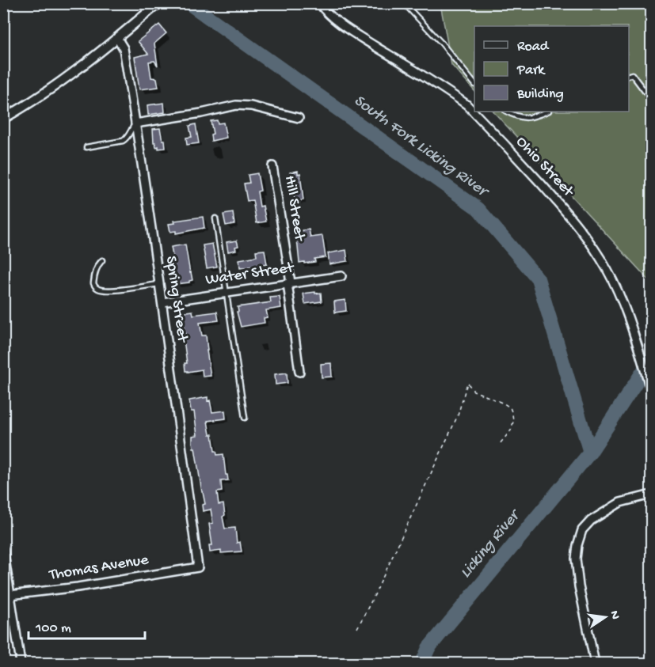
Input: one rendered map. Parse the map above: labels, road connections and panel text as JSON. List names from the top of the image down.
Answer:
{
  "streets": {
    "street": [
      "Ohio Street",
      "Hill Street",
      "Water Street",
      "Spring Street",
      "Thomas Avenue"
    ]
  },
  "crossings": [
    ["Hill Street", "Water Street"],
    ["Water Street", "Spring Street"],
    ["Spring Street", "Thomas Avenue"]
  ],
  "water": ["South Fork Licking River", "Licking River"],
  "legend": ["Road", "Park", "Building"],
  "scale_bar": "100 m",
  "north": "right"
}
